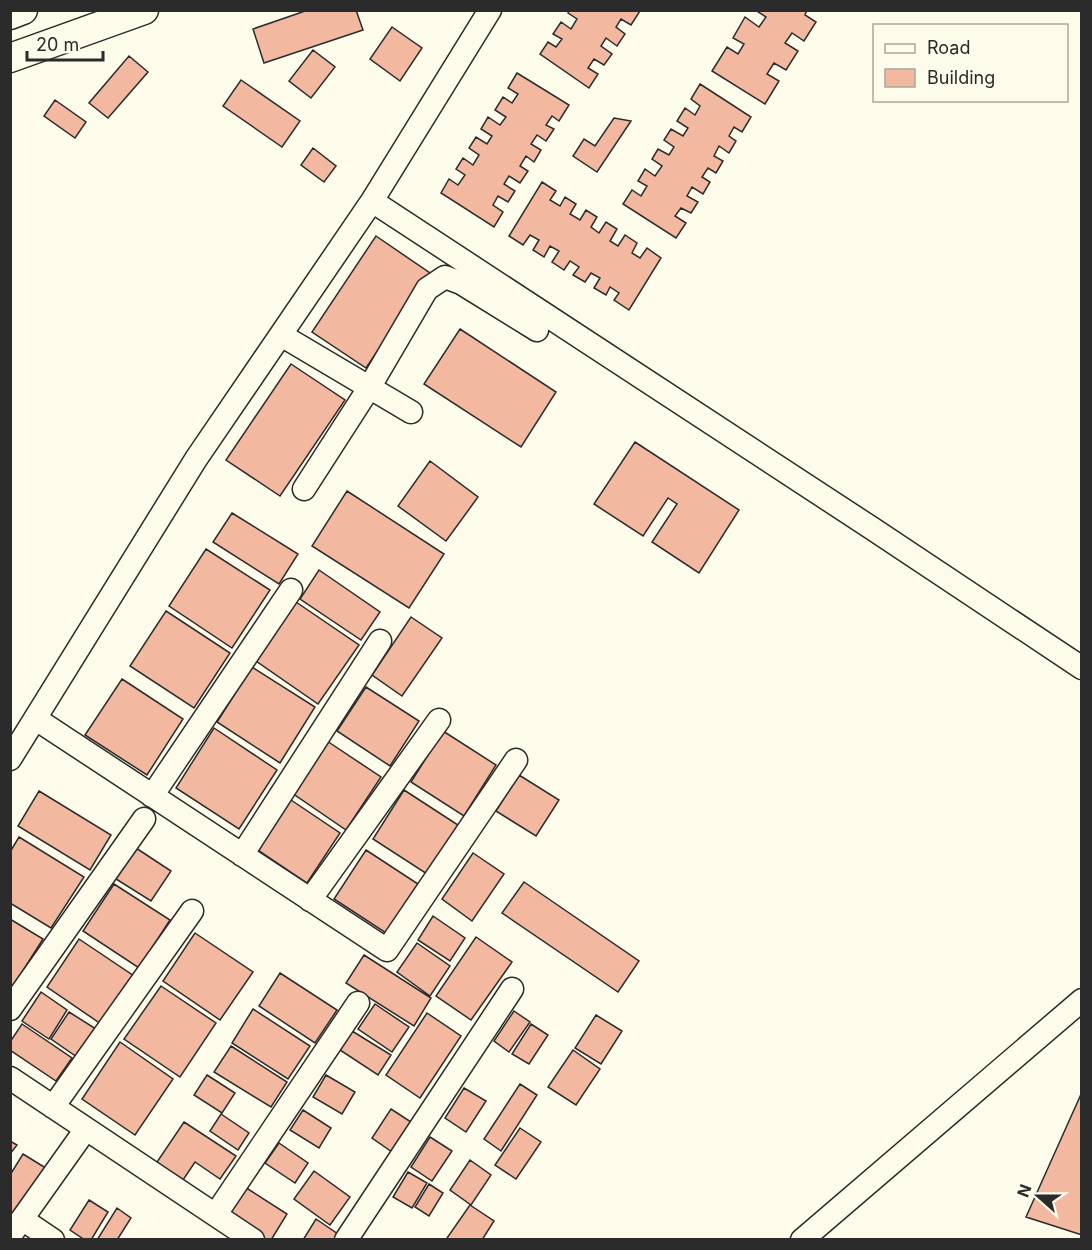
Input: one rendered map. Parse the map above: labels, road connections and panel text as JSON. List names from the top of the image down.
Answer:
{
  "legend": ["Road", "Building"],
  "scale_bar": "20 m",
  "north": "left"
}
